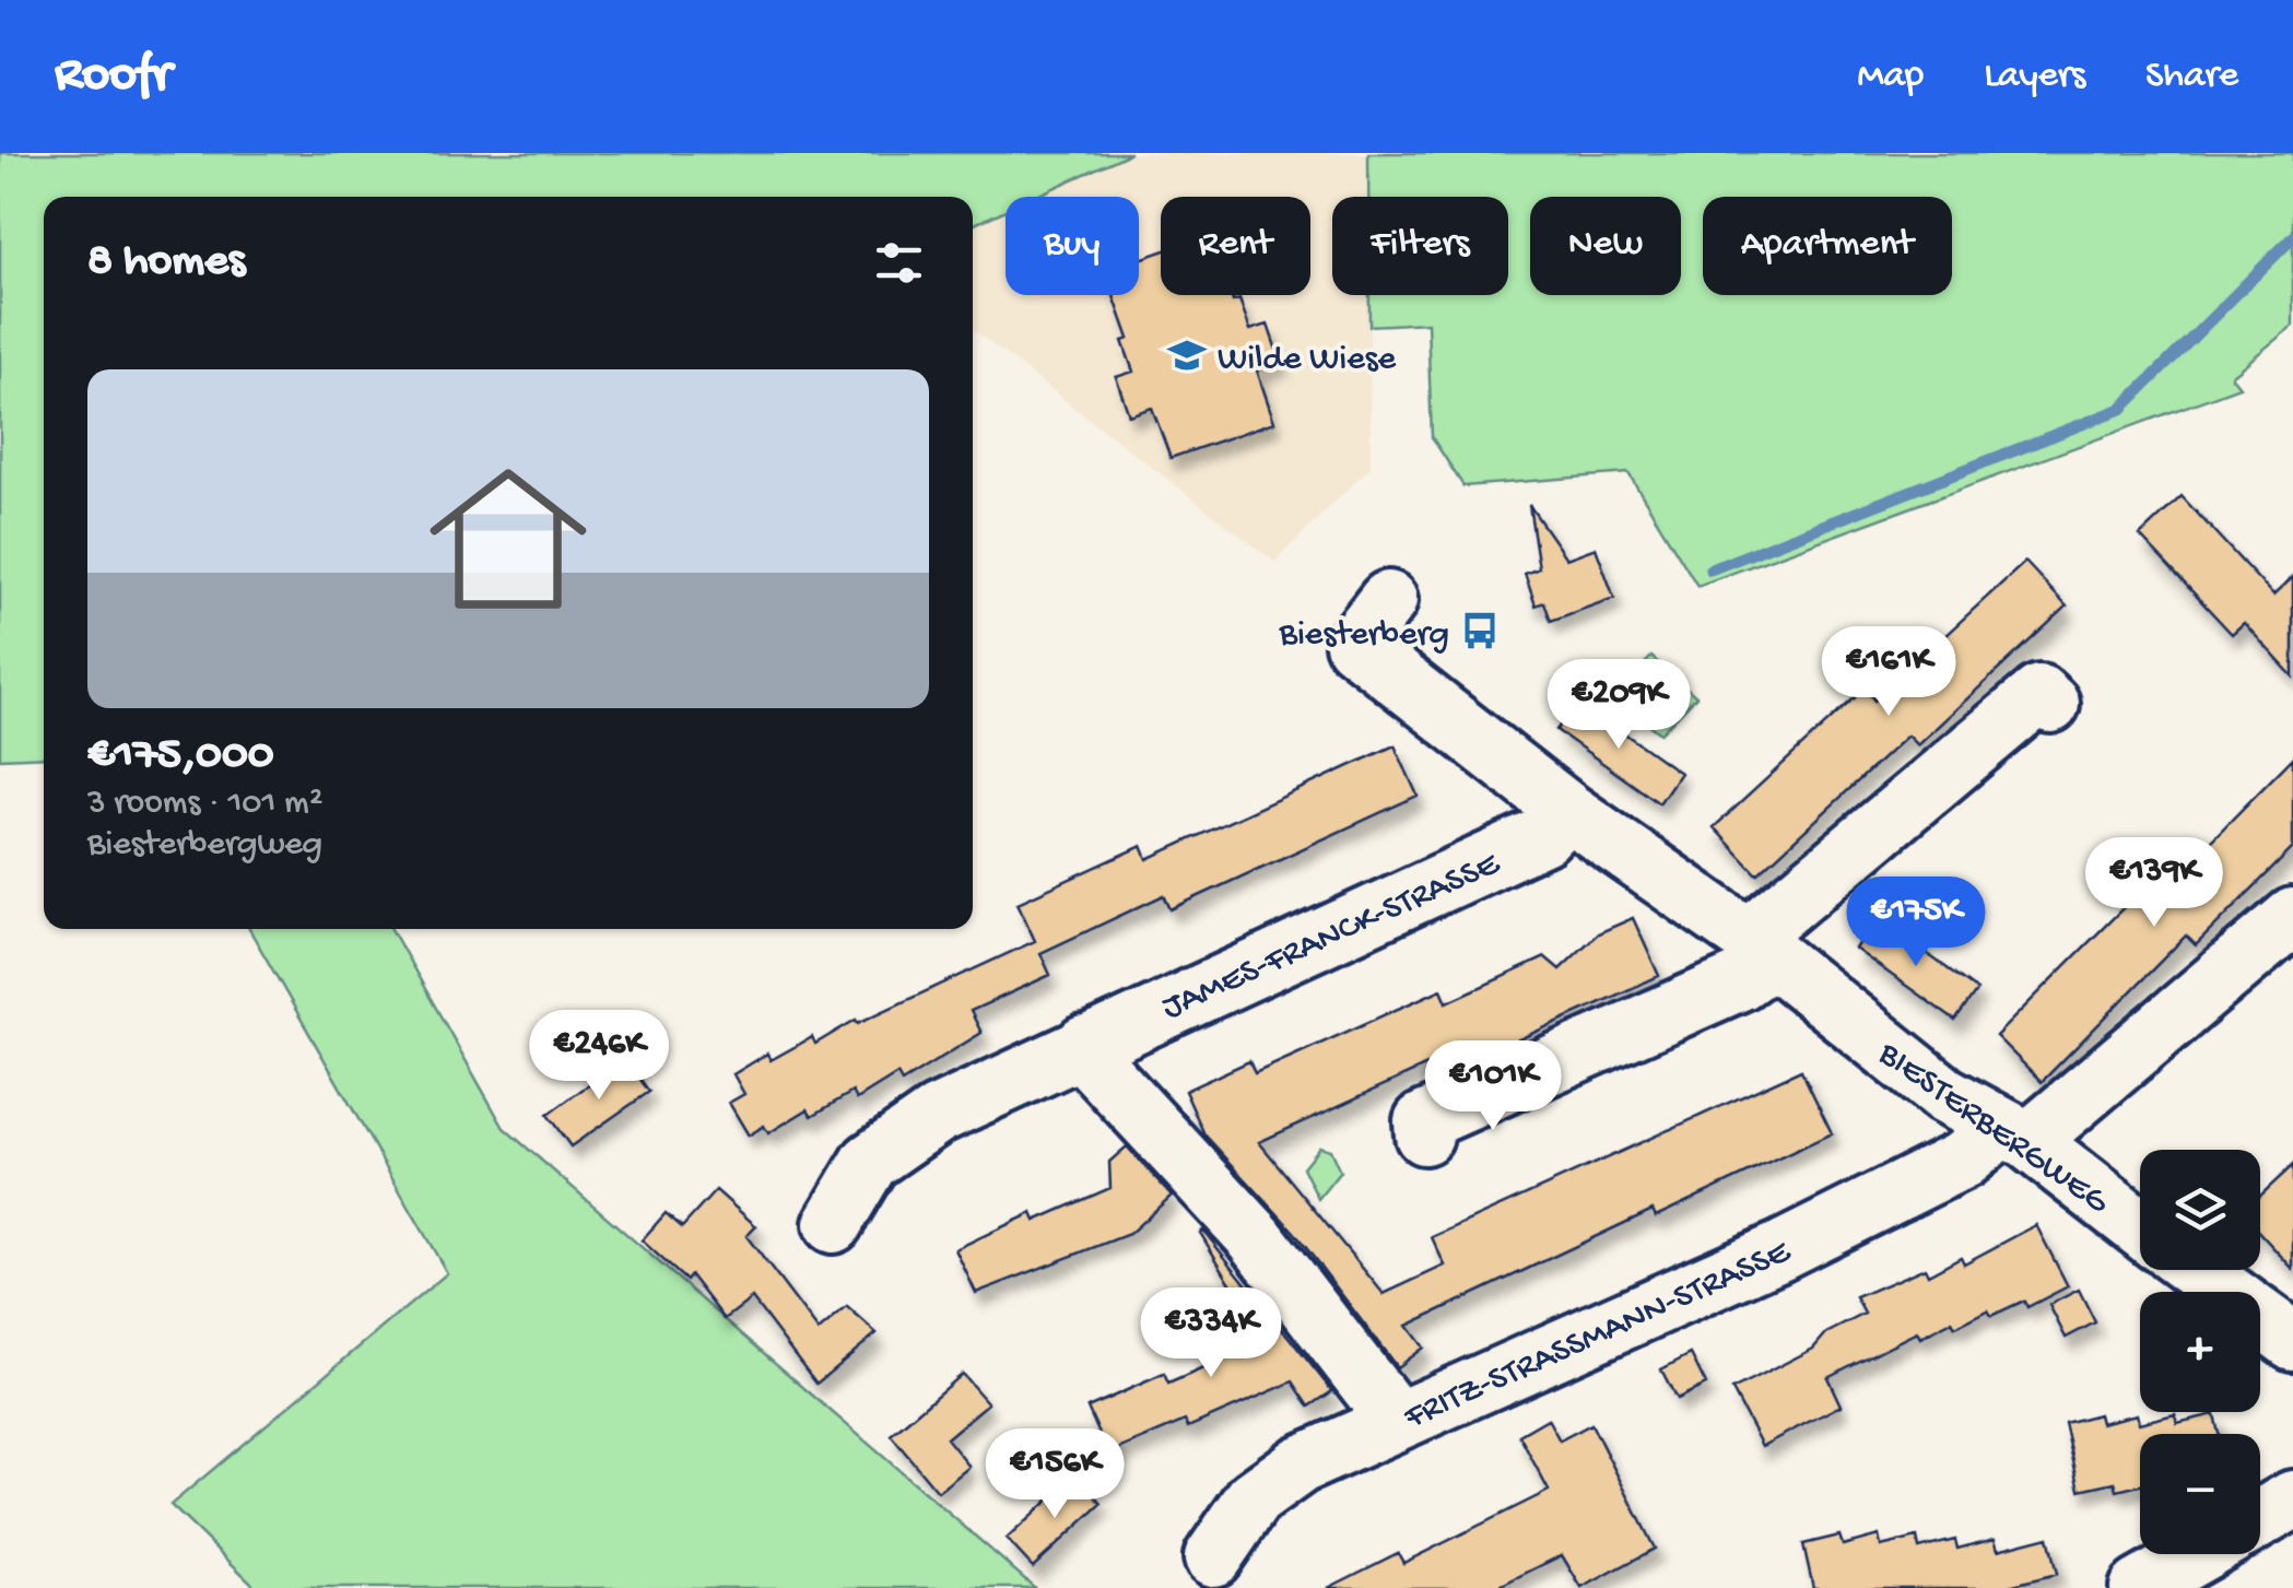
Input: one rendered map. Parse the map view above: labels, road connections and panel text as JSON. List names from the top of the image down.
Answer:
{
  "streets": {
    "street": ["JAMES-FRANCK-STRASSE", "BIESTERBERGWEG", "FRITZ-STRASSMANN-STRASSE"]
  },
  "crossings": [
    ["JAMES-FRANCK-STRASSE", "BIESTERBERGWEG"],
    ["BIESTERBERGWEG", "FRITZ-STRASSMANN-STRASSE"]
  ],
  "places": {
    "school or university": ["Wilde Wiese"],
    "bus stop": ["Biesterberg"]
  },
  "page": {
    "header": "Roofr",
    "nav": ["Map", "Layers", "Share"],
    "chip": [
      "Buy",
      "Rent",
      "Filters",
      "New",
      "Apartment"
    ],
    "heading": "8 homes",
    "list": [
      {
        "name": "€175,000",
        "note": "3 rooms · 101 m² · Biesterbergweg"
      }
    ],
    "price": [
      "€161K",
      "€209K",
      "€139K",
      "€175K",
      "€246K",
      "€101K",
      "€334K",
      "€156K"
    ],
    "map_buttons": ["+", "−"]
  }
}
